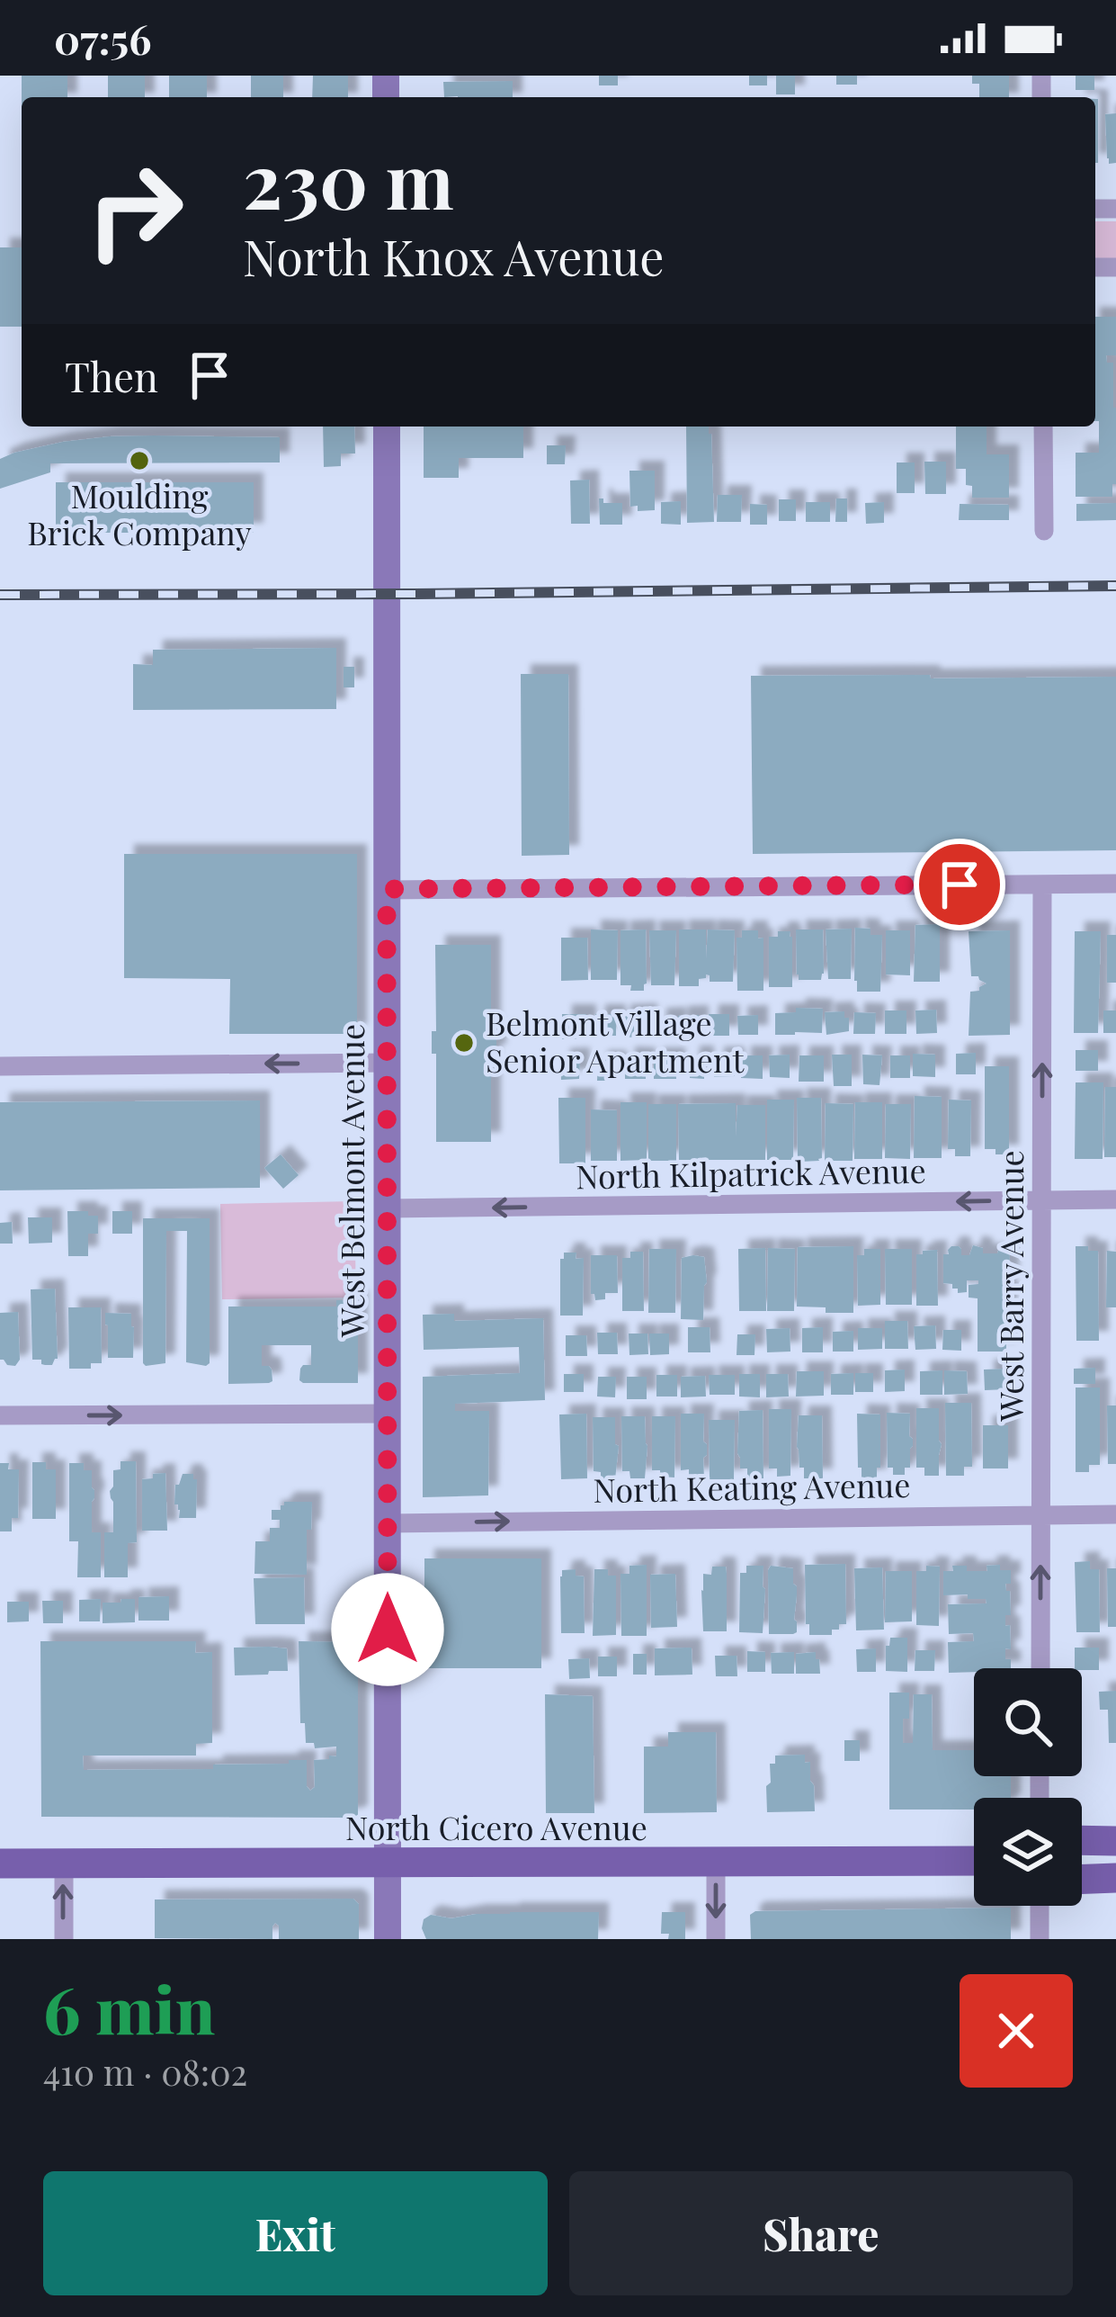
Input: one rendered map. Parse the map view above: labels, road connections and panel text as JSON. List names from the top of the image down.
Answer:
{
  "streets": {
    "main road": ["West Belmont Avenue", "North Cicero Avenue"],
    "street": ["North Kilpatrick Avenue", "West Barry Avenue", "North Keating Avenue"]
  },
  "crossings": [
    ["North Kilpatrick Avenue", "West Belmont Avenue"],
    ["North Kilpatrick Avenue", "West Barry Avenue"],
    ["West Belmont Avenue", "North Keating Avenue"],
    ["West Belmont Avenue", "North Cicero Avenue"],
    ["West Barry Avenue", "North Keating Avenue"]
  ],
  "one_way": ["North Kilpatrick Avenue", "West Barry Avenue", "North Keating Avenue"],
  "places": ["Moulding Brick Company", "Belmont Village Senior Apartment"],
  "page": {
    "status": "07:56",
    "turn": ["230 m", "North Knox Avenue"],
    "then": "Then",
    "heading": ["6 min", "410 m · 08:02"],
    "buttons": ["Exit", "Share"]
  }
}
